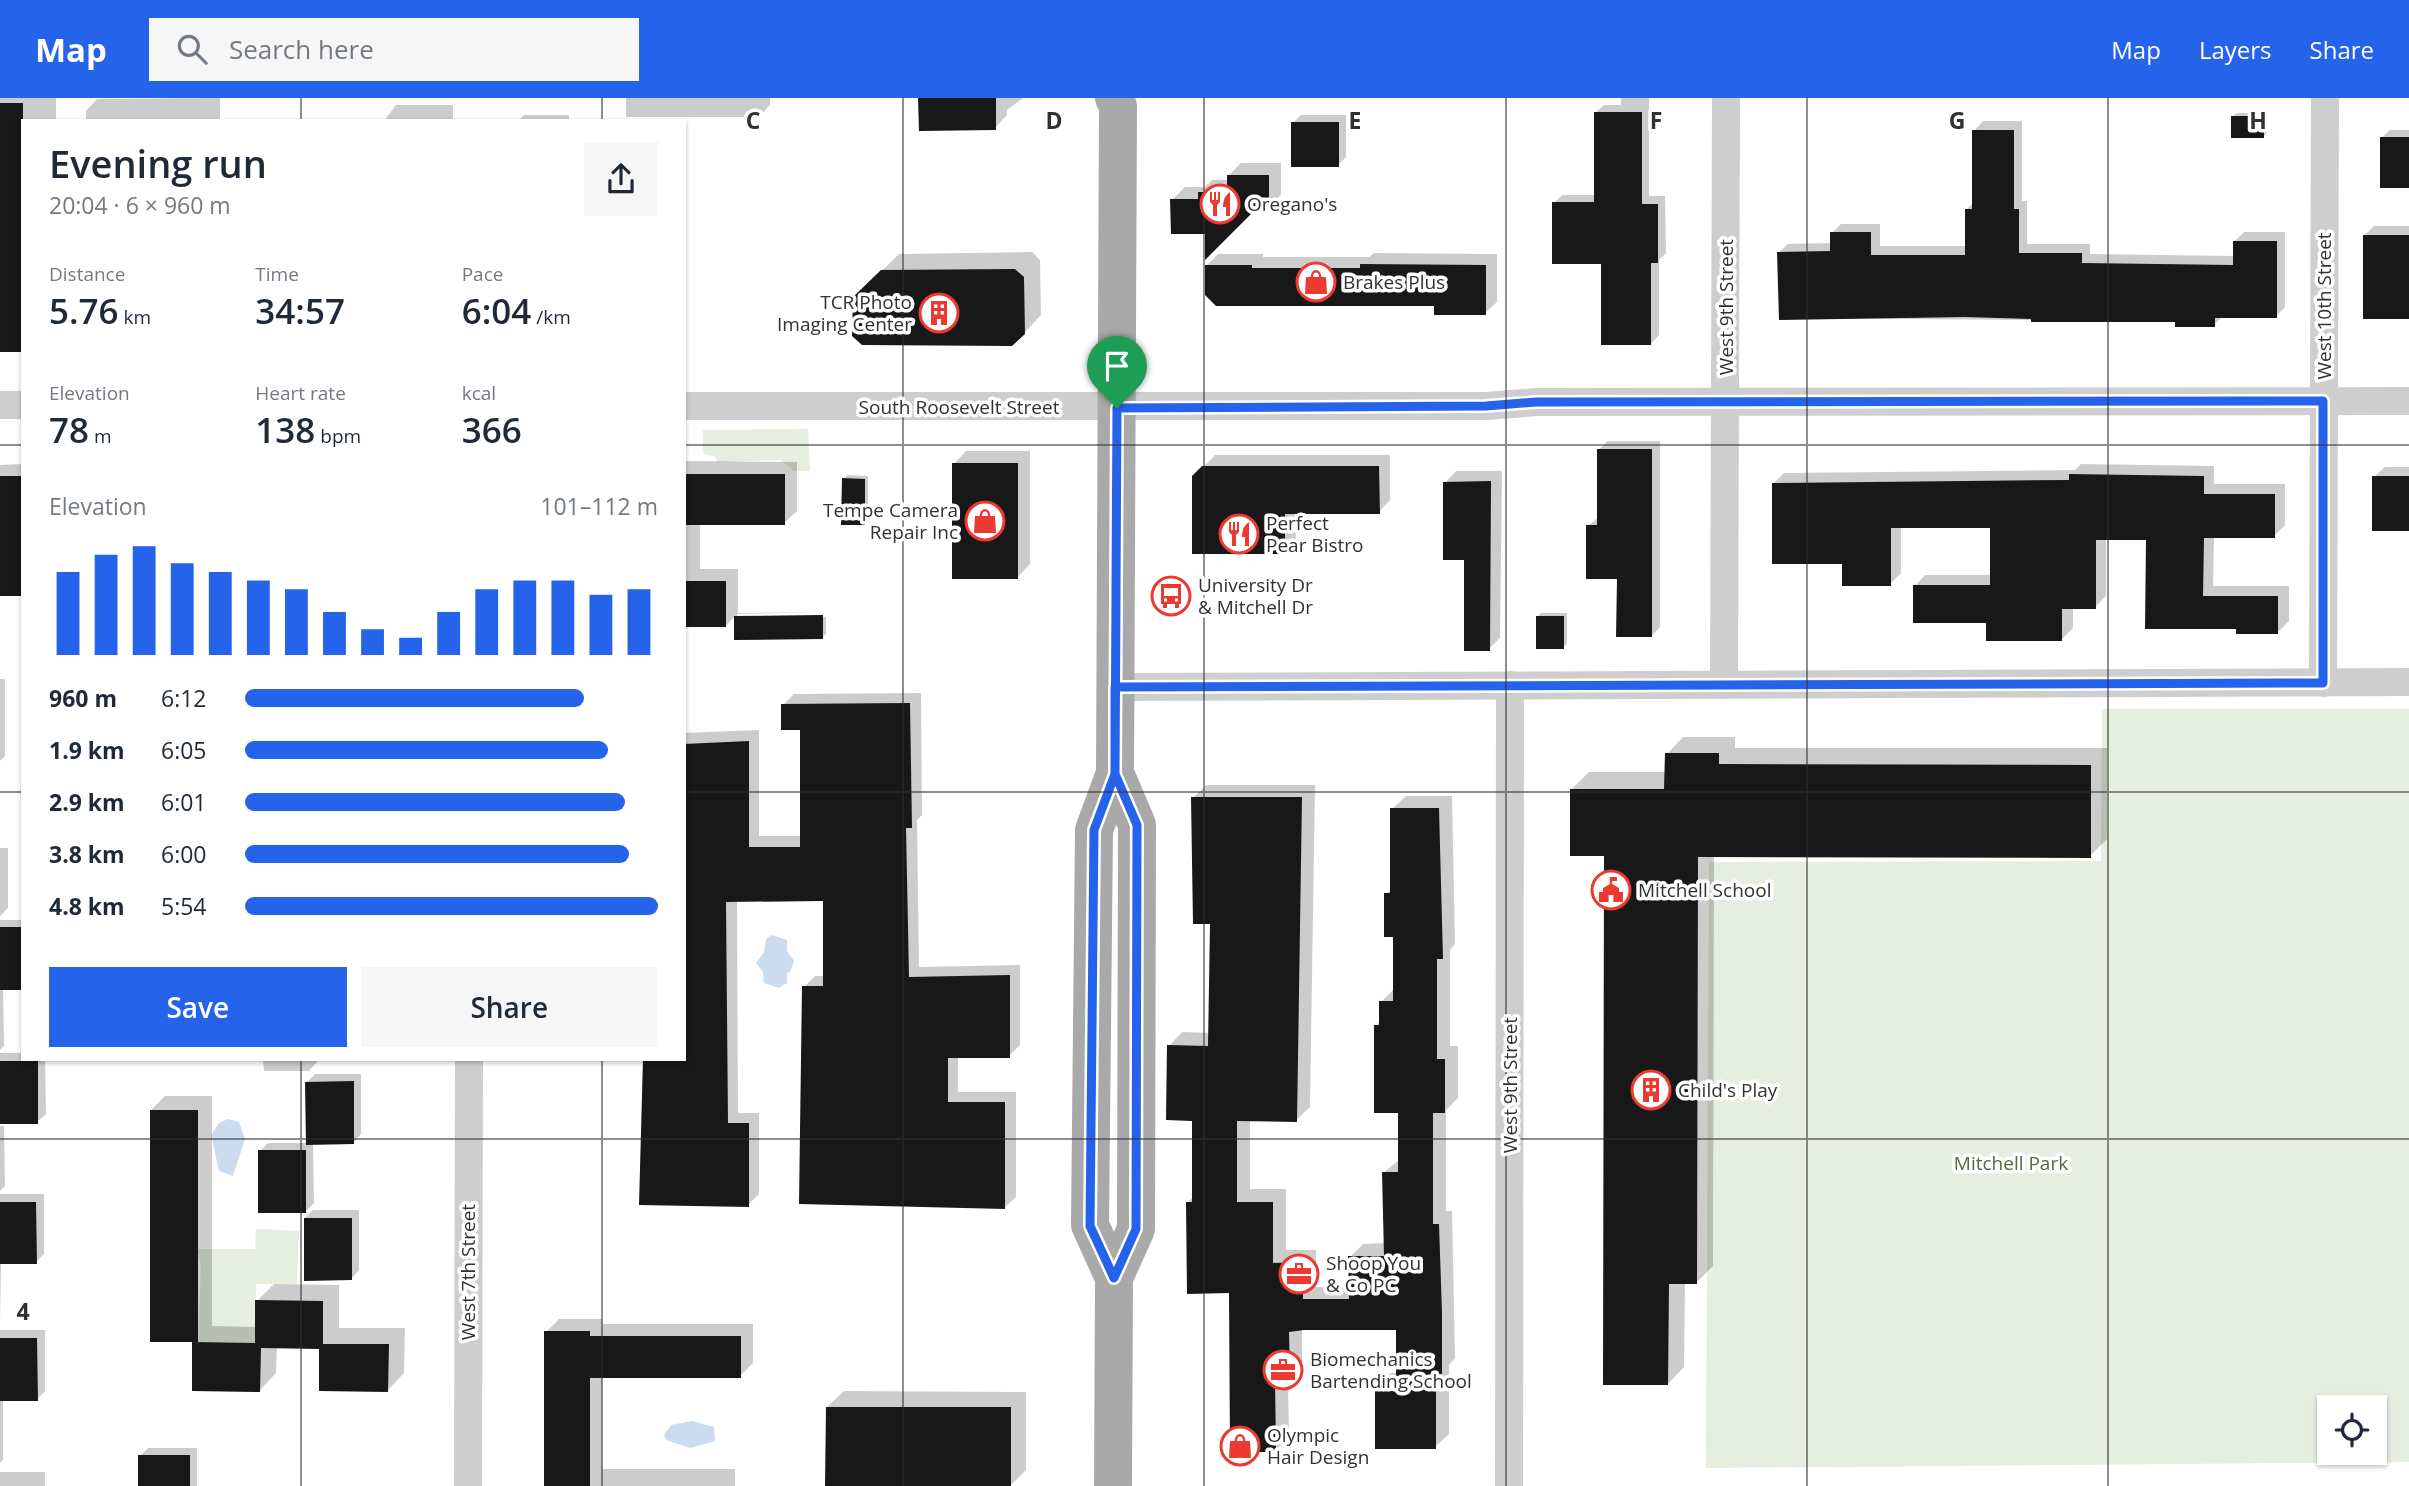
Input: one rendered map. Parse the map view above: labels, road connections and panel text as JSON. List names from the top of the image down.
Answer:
{
  "streets": {
    "street": [
      "West 10th Street",
      "West 9th Street",
      "South Roosevelt Street",
      "West 7th Street"
    ]
  },
  "crossings": [
    ["West 10th Street", "South Roosevelt Street"],
    ["West 9th Street", "South Roosevelt Street"]
  ],
  "parks": ["Mitchell Park"],
  "places": {
    "restaurant": ["Oregano's", "Perfect Pear Bistro"],
    "shop": ["Brakes Plus", "Tempe Camera Repair Inc", "Olympic Hair Design"],
    "building": ["TCR Photo Imaging Center", "Child's Play"],
    "bus stop": ["University Dr & Mitchell Dr"],
    "public building": ["Mitchell School"],
    "office": ["Shoop You & Co PC", "Biomechanics Bartending School"]
  },
  "page": {
    "header": "Map",
    "search": "Search here",
    "nav": ["Map", "Layers", "Share"],
    "heading": ["Evening run", "20:04 · 6 × 960 m"],
    "stats": [
      ["Distance", "5.76 km"],
      ["Time", "34:57"],
      ["Pace", "6:04 /km"],
      ["Elevation", "78 m"],
      ["Heart rate", "138 bpm"],
      ["kcal", "366"]
    ],
    "chart": ["Elevation", "101–112 m"],
    "list": [
      {
        "name": "960 m",
        "note": "6:12"
      },
      {
        "name": "1.9 km",
        "note": "6:05"
      },
      {
        "name": "2.9 km",
        "note": "6:01"
      },
      {
        "name": "3.8 km",
        "note": "6:00"
      },
      {
        "name": "4.8 km",
        "note": "5:54"
      }
    ],
    "buttons": ["Save", "Share"]
  },
  "grid": {
    "columns": [
      "C",
      "D",
      "E",
      "F",
      "G",
      "H"
    ],
    "rows": ["4"]
  }
}
